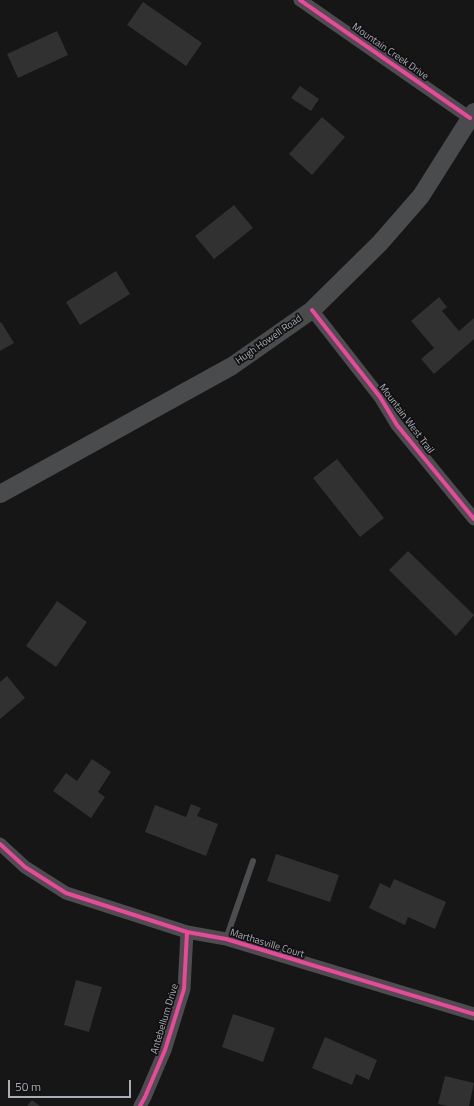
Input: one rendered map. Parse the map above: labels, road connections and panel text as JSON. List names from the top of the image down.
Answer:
{
  "streets": {
    "main road": ["Hugh Howell Road"],
    "street": [
      "Mountain Creek Drive",
      "Mountain West Trail",
      "Marthasville Court",
      "Antebellum Drive"
    ]
  },
  "crossings": [
    ["Mountain Creek Drive", "Hugh Howell Road"],
    ["Hugh Howell Road", "Mountain West Trail"],
    ["Marthasville Court", "Antebellum Drive"]
  ],
  "scale_bar": "50 m"
}
